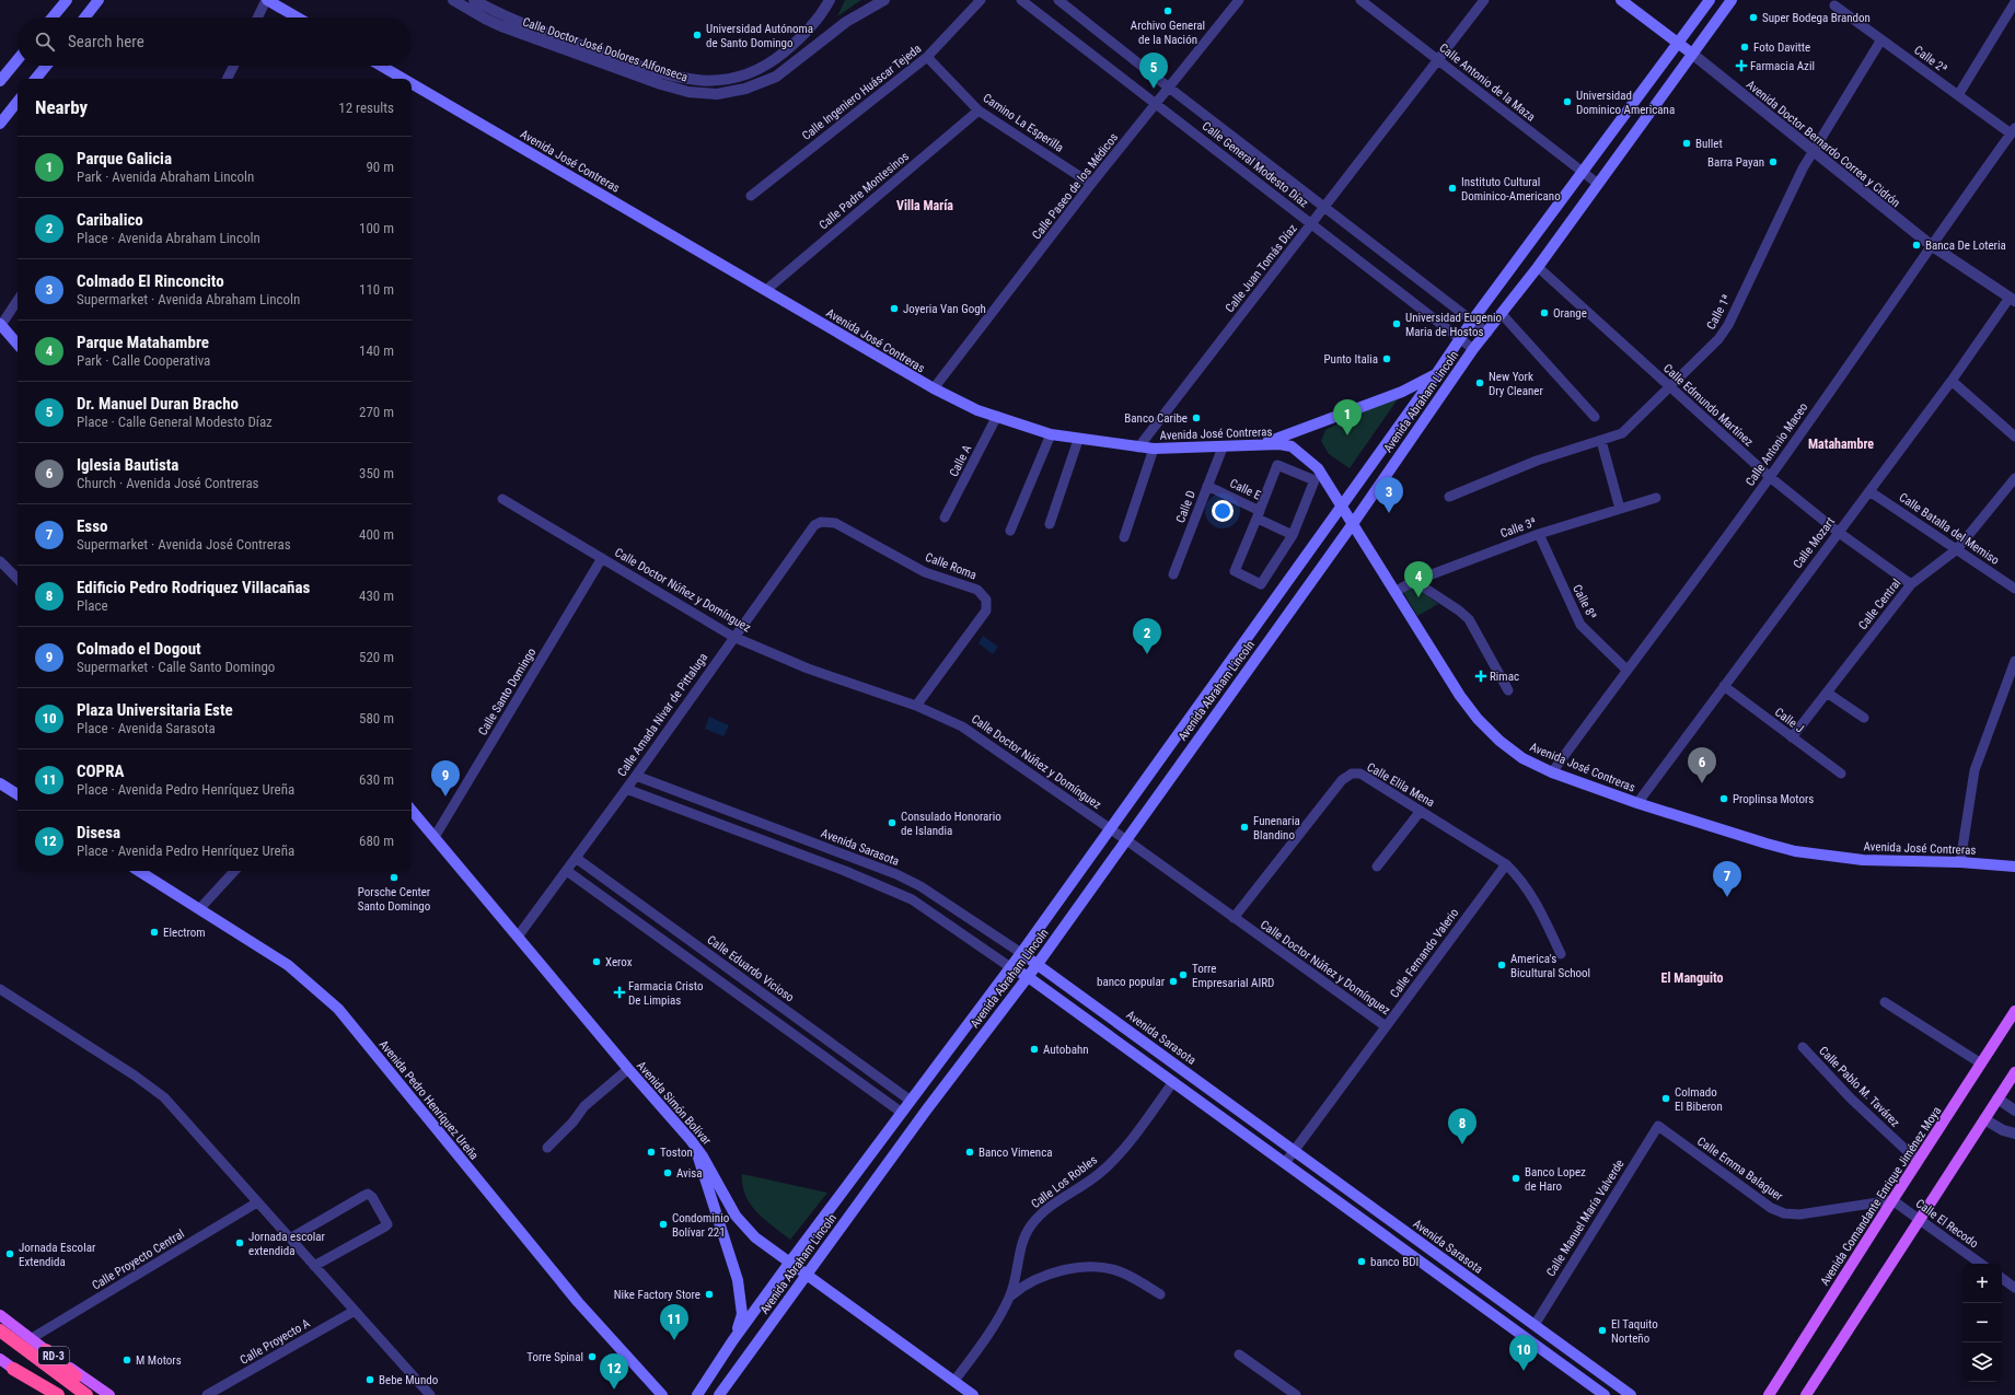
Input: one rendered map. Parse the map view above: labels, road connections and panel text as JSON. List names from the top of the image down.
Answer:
{
  "streets": {
    "highway": ["RD-3"],
    "main road": [
      "Avenida Doctor Bernardo Correa y Cidrón",
      "Avenida José Contreras",
      "Avenida Abraham Lincoln",
      "Avenida Sarasota",
      "Avenida Pedro Henríquez Ureña",
      "Avenida Simón Bolívar",
      "Avenida Comandante Enrique Jiménez Moya"
    ],
    "street": [
      "Calle Doctor José Dolores Alfonseca",
      "Calle 2ª",
      "Calle Antonio de la Maza",
      "Calle Ingeniero Huáscar Tejeda",
      "Camino La Esperilla",
      "Calle General Modesto Díaz",
      "Calle Paseo de los Médicos",
      "Calle Padre Montesinos",
      "Calle Juan Tomás Díaz",
      "Calle 1ª",
      "Calle Edmundo Martínez",
      "Calle Antonio Maceo",
      "Calle A",
      "Calle E",
      "Calle D",
      "Calle 3ª",
      "Calle Batalla del Memiso",
      "Calle Mozart",
      "Calle Roma",
      "Calle Doctor Núñez y Domínguez",
      "Calle 8ª",
      "Calle Central",
      "Calle Santo Domingo",
      "Calle Amada Nivar de Pittaluga",
      "Calle J",
      "Calle Elila Mena",
      "Calle Fernando Valerio",
      "Calle Eduardo Vicioso",
      "Calle Pablo M. Tavárez",
      "Calle Emma Balaguer",
      "Calle Los Robles",
      "Calle Manuel María Valverde",
      "Calle El Recodo",
      "Calle Proyecto Central",
      "Calle Proyecto A"
    ]
  },
  "crossings": [
    ["Calle 2ª", "Calle 1ª"],
    ["Calle 2ª", "Calle Antonio Maceo"],
    ["Calle Antonio de la Maza", "Calle Juan Tomás Díaz"],
    ["Calle Antonio de la Maza", "Avenida Abraham Lincoln"],
    ["Calle Ingeniero Huáscar Tejeda", "Camino La Esperilla"],
    ["Camino La Esperilla", "Calle Paseo de los Médicos"],
    ["Camino La Esperilla", "Calle Padre Montesinos"],
    ["Avenida Doctor Bernardo Correa y Cidrón", "Calle 1ª"],
    ["Avenida Doctor Bernardo Correa y Cidrón", "Avenida Abraham Lincoln"],
    ["Avenida Doctor Bernardo Correa y Cidrón", "Calle Antonio Maceo"],
    ["Avenida Doctor Bernardo Correa y Cidrón", "Calle Mozart"],
    ["Avenida José Contreras", "Calle Paseo de los Médicos"],
    ["Avenida José Contreras", "Calle Padre Montesinos"],
    ["Avenida José Contreras", "Calle Juan Tomás Díaz"],
    ["Avenida José Contreras", "Avenida Abraham Lincoln"],
    ["Avenida José Contreras", "Calle Antonio Maceo"],
    ["Avenida José Contreras", "Calle A"],
    ["Avenida José Contreras", "Calle D"],
    ["Avenida José Contreras", "Calle 3ª"],
    ["Avenida José Contreras", "Calle Mozart"],
    ["Calle General Modesto Díaz", "Calle Paseo de los Médicos"],
    ["Calle General Modesto Díaz", "Calle Juan Tomás Díaz"],
    ["Calle General Modesto Díaz", "Avenida Abraham Lincoln"],
    ["Calle 1ª", "Calle Edmundo Martínez"],
    ["Avenida Abraham Lincoln", "Calle Edmundo Martínez"],
    ["Avenida Abraham Lincoln", "Calle Doctor Núñez y Domínguez"],
    ["Avenida Abraham Lincoln", "Avenida Sarasota"],
    ["Avenida Abraham Lincoln", "Calle Eduardo Vicioso"],
    ["Avenida Abraham Lincoln", "Avenida Simón Bolívar"],
    ["Calle Edmundo Martínez", "Calle Antonio Maceo"],
    ["Calle Edmundo Martínez", "Calle Mozart"],
    ["Calle Edmundo Martínez", "Calle Central"],
    ["Calle Antonio Maceo", "Calle 8ª"],
    ["Calle E", "Calle D"],
    ["Calle 3ª", "Calle 8ª"],
    ["Calle Batalla del Memiso", "Calle Mozart"],
    ["Calle Batalla del Memiso", "Calle Central"],
    ["Calle Mozart", "Calle J"],
    ["Calle Roma", "Calle Doctor Núñez y Domínguez"],
    ["Calle Roma", "Calle Amada Nivar de Pittaluga"],
    ["Calle Doctor Núñez y Domínguez", "Calle Santo Domingo"],
    ["Calle Doctor Núñez y Domínguez", "Calle Amada Nivar de Pittaluga"],
    ["Calle Doctor Núñez y Domínguez", "Calle Elila Mena"],
    ["Calle Doctor Núñez y Domínguez", "Calle Fernando Valerio"],
    ["Calle Central", "Calle J"],
    ["Calle Santo Domingo", "Avenida Simón Bolívar"],
    ["Calle Amada Nivar de Pittaluga", "Avenida Sarasota"],
    ["Calle Amada Nivar de Pittaluga", "Calle Eduardo Vicioso"],
    ["Calle Amada Nivar de Pittaluga", "Avenida Simón Bolívar"],
    ["Calle Elila Mena", "Calle Fernando Valerio"],
    ["Avenida Sarasota", "Calle Fernando Valerio"],
    ["Avenida Sarasota", "Calle Manuel María Valverde"],
    ["Calle Pablo M. Tavárez", "Avenida Comandante Enrique Jiménez Moya"],
    ["Avenida Simón Bolívar", "Calle Los Robles"],
    ["Calle Emma Balaguer", "Avenida Comandante Enrique Jiménez Moya"],
    ["Calle Emma Balaguer", "Calle Manuel María Valverde"],
    ["Calle Emma Balaguer", "Calle El Recodo"],
    ["Avenida Comandante Enrique Jiménez Moya", "Calle El Recodo"],
    ["Calle Proyecto Central", "RD-3"]
  ],
  "districts": ["Villa María", "Matahambre", "El Manguito"],
  "places": {
    "other": [
      "Archivo General de la Nación",
      "Super Bodega Brandon",
      "Universidad Autónoma de Santo Domingo",
      "Foto Davitte",
      "Universidad Dominico Americana",
      "Bullet",
      "Barra Payan",
      "Instituto Cultural Dominico-Americano",
      "Banca De Loteria",
      "Joyeria Van Gogh",
      "Orange",
      "Universidad Eugenio Maria de Hostos",
      "Punto Italia",
      "New York Dry Cleaner",
      "Banco Caribe",
      "Proplinsa Motors",
      "Consulado Honorario de Islandia",
      "Funenaria Blandino",
      "Porsche Center Santo Domingo",
      "Electrom",
      "Xerox",
      "America's Bicultural School",
      "Torre Empresarial AIRD",
      "banco popular",
      "Autobahn",
      "Colmado El Biberon",
      "Toston",
      "Banco Vimenca",
      "Avisa",
      "Banco Lopez de Haro",
      "Condominio Bolívar 221",
      "Jornada escolar extendida",
      "Jornada Escolar Extendida",
      "banco BDI",
      "Nike Factory Store",
      "El Taquito Norteño",
      "Torre Spinal",
      "M Motors",
      "Bebe Mundo"
    ],
    "health": ["Farmacia Azil", "Rimac", "Farmacia Cristo De Limpias"]
  },
  "page": {
    "search": "Search here",
    "pins": [
      "5",
      "1",
      "3",
      "4",
      "2",
      "6",
      "9",
      "7",
      "8",
      "11",
      "10",
      "12"
    ],
    "heading": ["Nearby", "12 results"],
    "list": [
      {
        "mark": "1",
        "name": "Parque Galicia",
        "note": "Park · Avenida Abraham Lincoln",
        "value": "90 m"
      },
      {
        "mark": "2",
        "name": "Caribalico",
        "note": "Place · Avenida Abraham Lincoln",
        "value": "100 m"
      },
      {
        "mark": "3",
        "name": "Colmado El Rinconcito",
        "note": "Supermarket · Avenida Abraham Lincoln",
        "value": "110 m"
      },
      {
        "mark": "4",
        "name": "Parque Matahambre",
        "note": "Park · Calle Cooperativa",
        "value": "140 m"
      },
      {
        "mark": "5",
        "name": "Dr. Manuel Duran Bracho",
        "note": "Place · Calle General Modesto Díaz",
        "value": "270 m"
      },
      {
        "mark": "6",
        "name": "Iglesia Bautista",
        "note": "Church · Avenida José Contreras",
        "value": "350 m"
      },
      {
        "mark": "7",
        "name": "Esso",
        "note": "Supermarket · Avenida José Contreras",
        "value": "400 m"
      },
      {
        "mark": "8",
        "name": "Edificio Pedro Rodriquez Villacañas",
        "note": "Place",
        "value": "430 m"
      },
      {
        "mark": "9",
        "name": "Colmado el Dogout",
        "note": "Supermarket · Calle Santo Domingo",
        "value": "520 m"
      },
      {
        "mark": "10",
        "name": "Plaza Universitaria Este",
        "note": "Place · Avenida Sarasota",
        "value": "580 m"
      },
      {
        "mark": "11",
        "name": "COPRA",
        "note": "Place · Avenida Pedro Henríquez Ureña",
        "value": "630 m"
      },
      {
        "mark": "12",
        "name": "Disesa",
        "note": "Place · Avenida Pedro Henríquez Ureña",
        "value": "680 m"
      }
    ],
    "map_buttons": ["+", "−"]
  }
}
